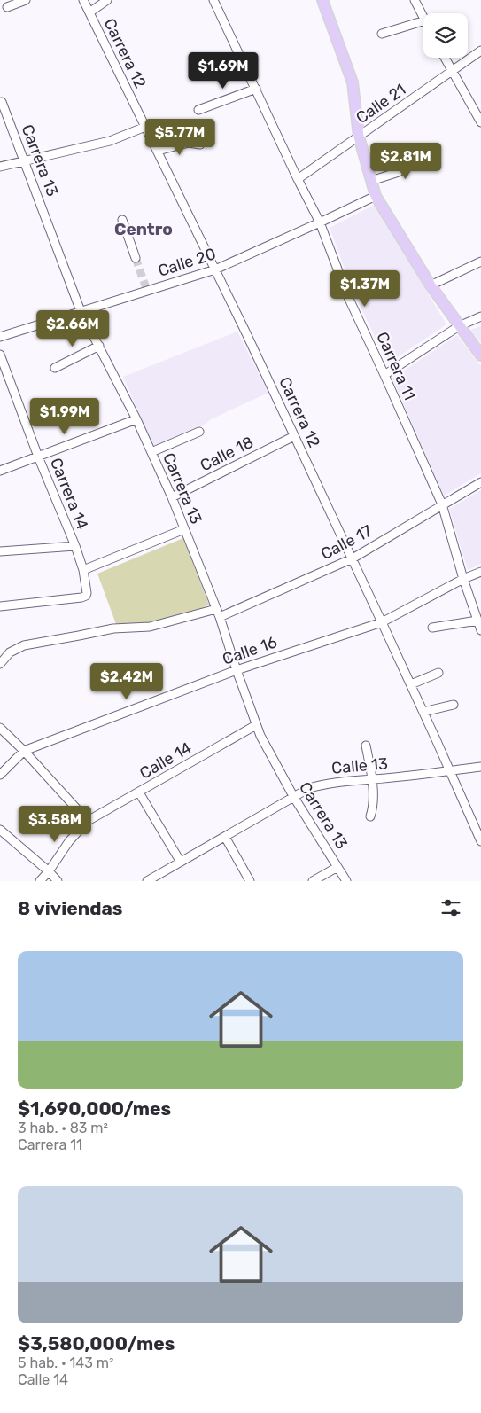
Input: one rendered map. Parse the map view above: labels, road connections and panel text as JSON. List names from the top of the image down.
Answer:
{
  "streets": {
    "street": [
      "Carrera 12",
      "Calle 21",
      "Carrera 13",
      "Calle 20",
      "Carrera 11",
      "Calle 18",
      "Carrera 14",
      "Calle 17",
      "Calle 16",
      "Calle 14",
      "Calle 13"
    ]
  },
  "crossings": [
    ["Carrera 12", "Calle 20"],
    ["Carrera 12", "Calle 18"],
    ["Carrera 12", "Calle 17"],
    ["Carrera 12", "Calle 16"],
    ["Carrera 12", "Calle 13"],
    ["Calle 21", "Carrera 11"],
    ["Carrera 13", "Calle 20"],
    ["Carrera 13", "Calle 18"],
    ["Carrera 13", "Calle 17"],
    ["Carrera 13", "Calle 16"],
    ["Carrera 13", "Calle 14"],
    ["Carrera 13", "Calle 13"],
    ["Calle 20", "Carrera 11"],
    ["Carrera 11", "Calle 17"],
    ["Carrera 11", "Calle 16"]
  ],
  "districts": ["Centro"],
  "page": {
    "price": [
      "$1.69M",
      "$5.77M",
      "$2.81M",
      "$1.37M",
      "$2.66M",
      "$1.99M",
      "$2.42M",
      "$3.58M"
    ],
    "heading": "8 viviendas",
    "list": [
      {
        "name": "$1,690,000/mes",
        "note": "3 hab. · 83 m² · Carrera 11"
      },
      {
        "name": "$3,580,000/mes",
        "note": "5 hab. · 143 m² · Calle 14"
      }
    ]
  }
}
